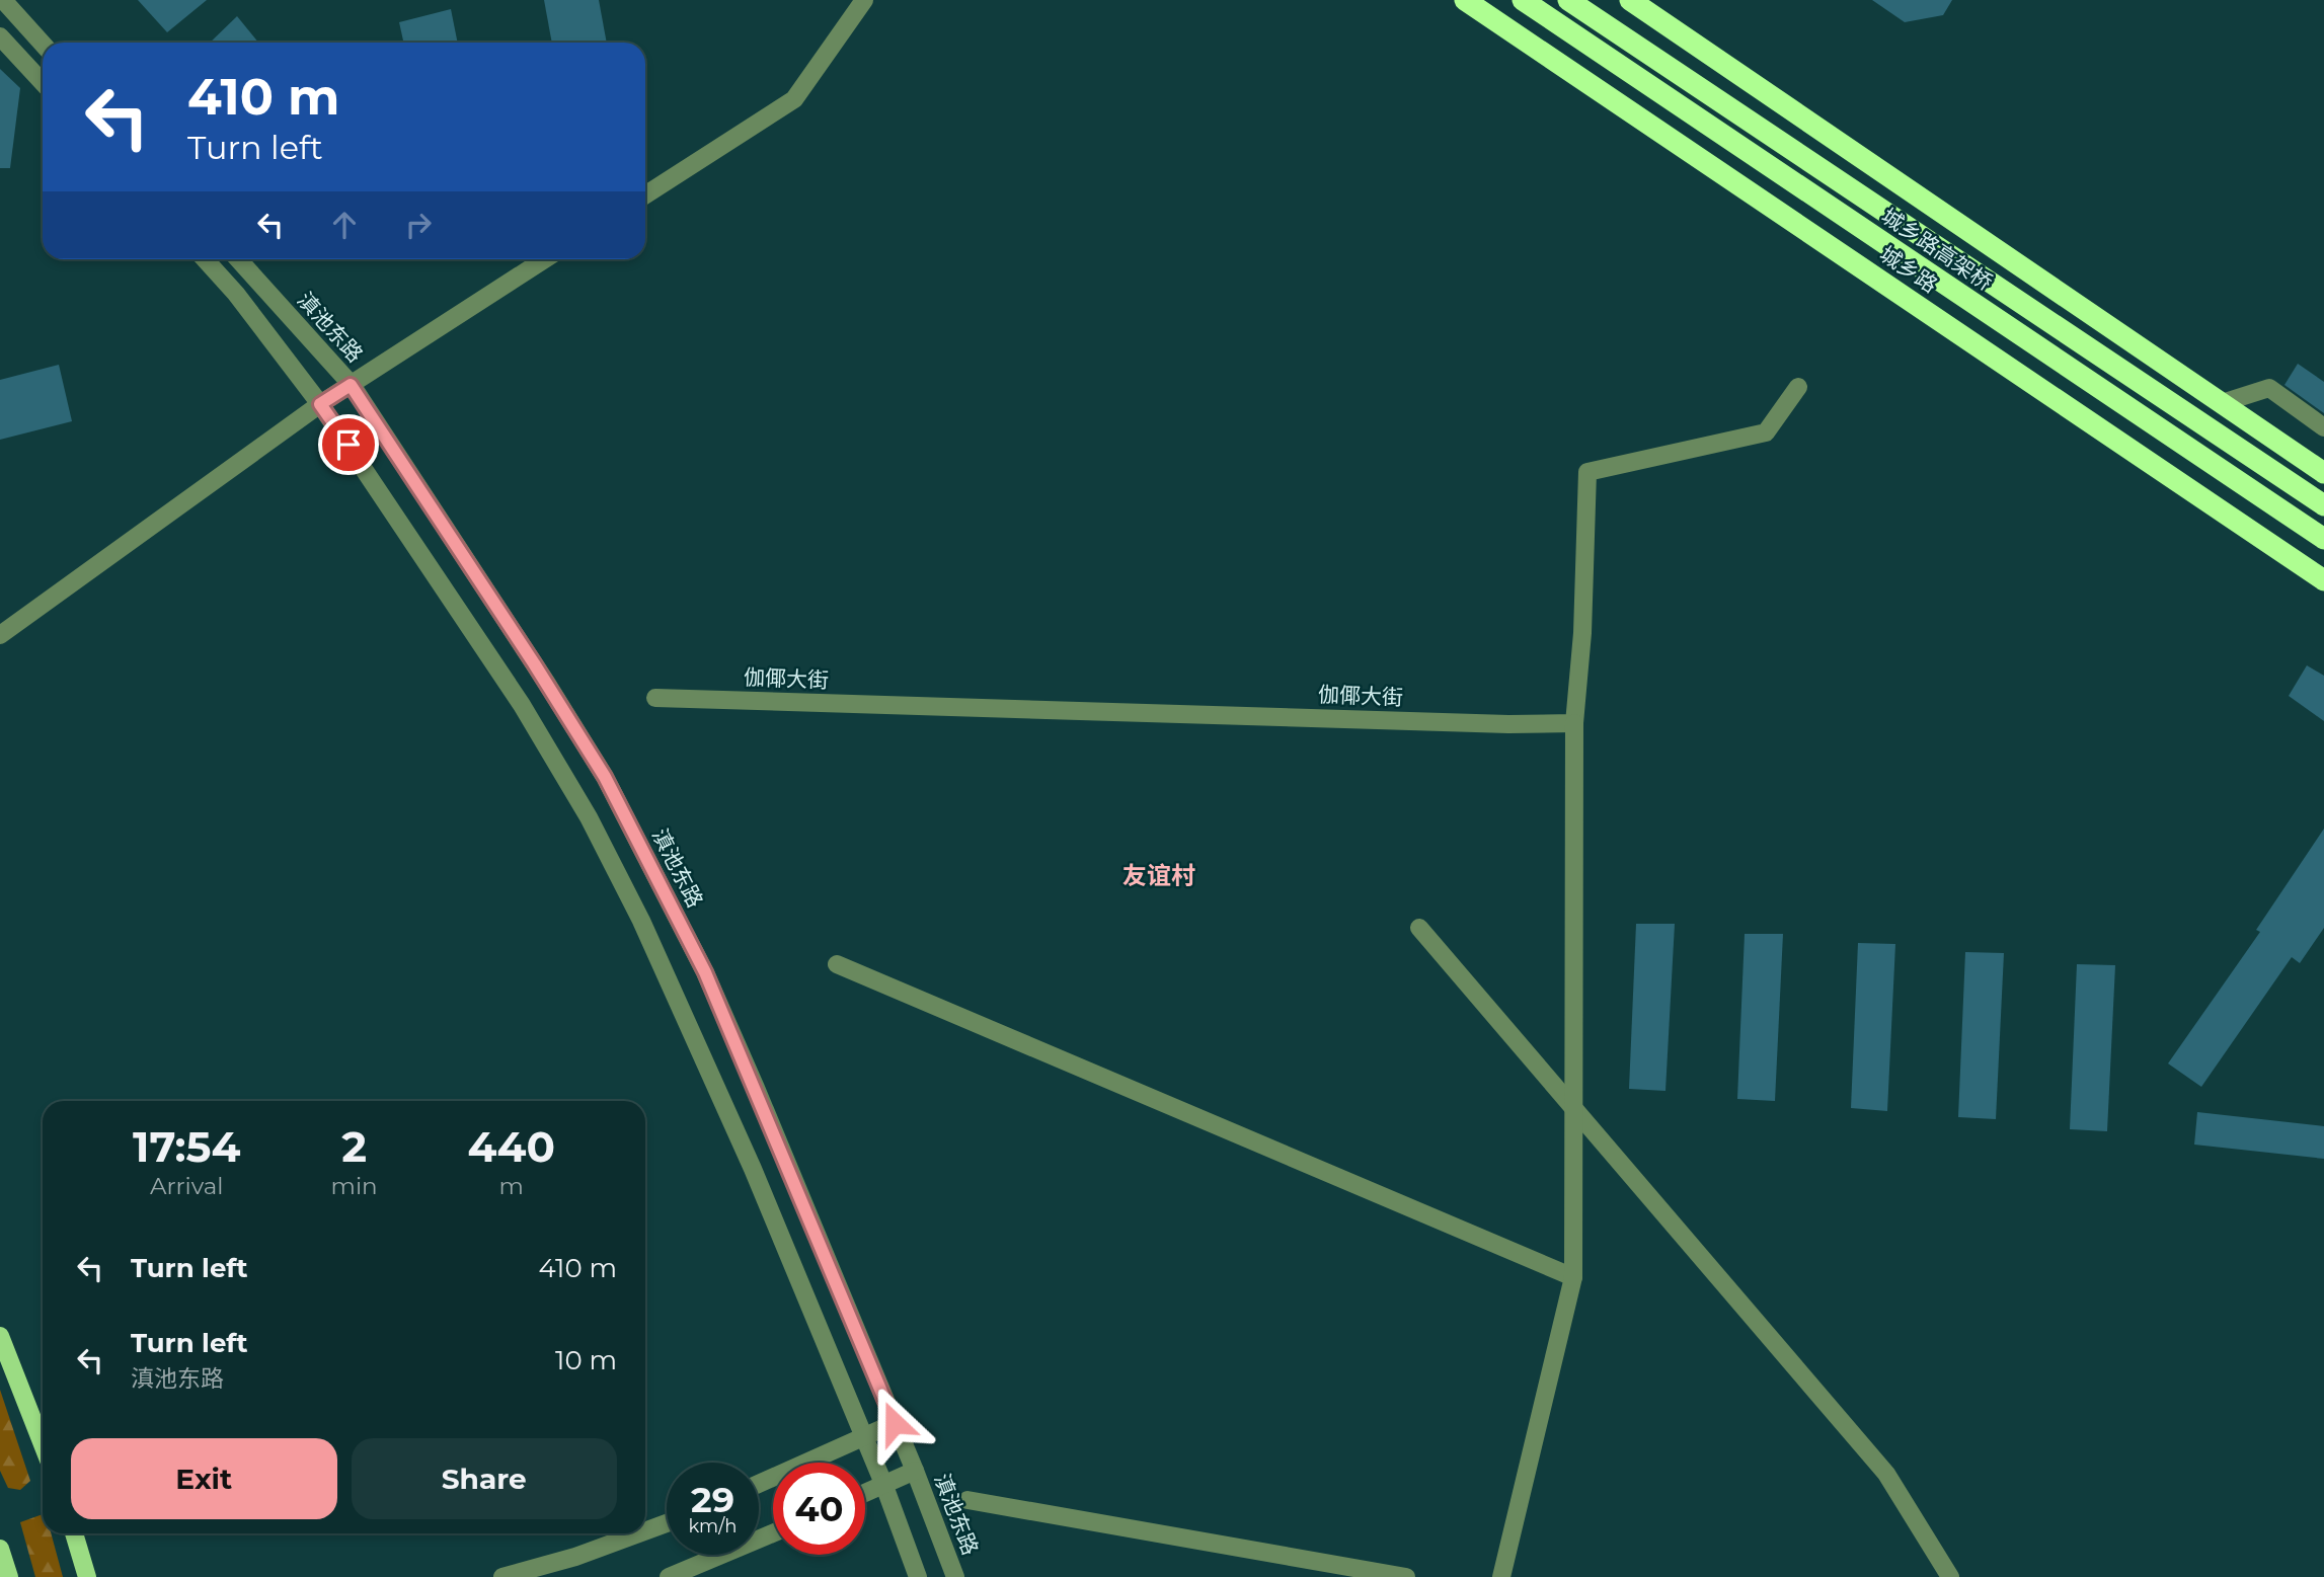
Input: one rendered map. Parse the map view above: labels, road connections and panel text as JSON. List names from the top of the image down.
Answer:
{
  "streets": {
    "highway": ["城乡路高架桥", "城乡路"],
    "street": ["滇池东路", "伽倻大街"]
  },
  "districts": ["友谊村"],
  "page": {
    "turn": ["410 m", "Turn left"],
    "eta": [
      "17:54",
      "Arrival",
      "2",
      "min",
      "440",
      "m"
    ],
    "list": [
      {
        "name": "Turn left",
        "value": "410 m"
      },
      {
        "name": "Turn left",
        "note": "滇池东路",
        "value": "10 m"
      }
    ],
    "buttons": ["Exit", "Share"],
    "speed": "29 km/h",
    "limit": "40"
  }
}
